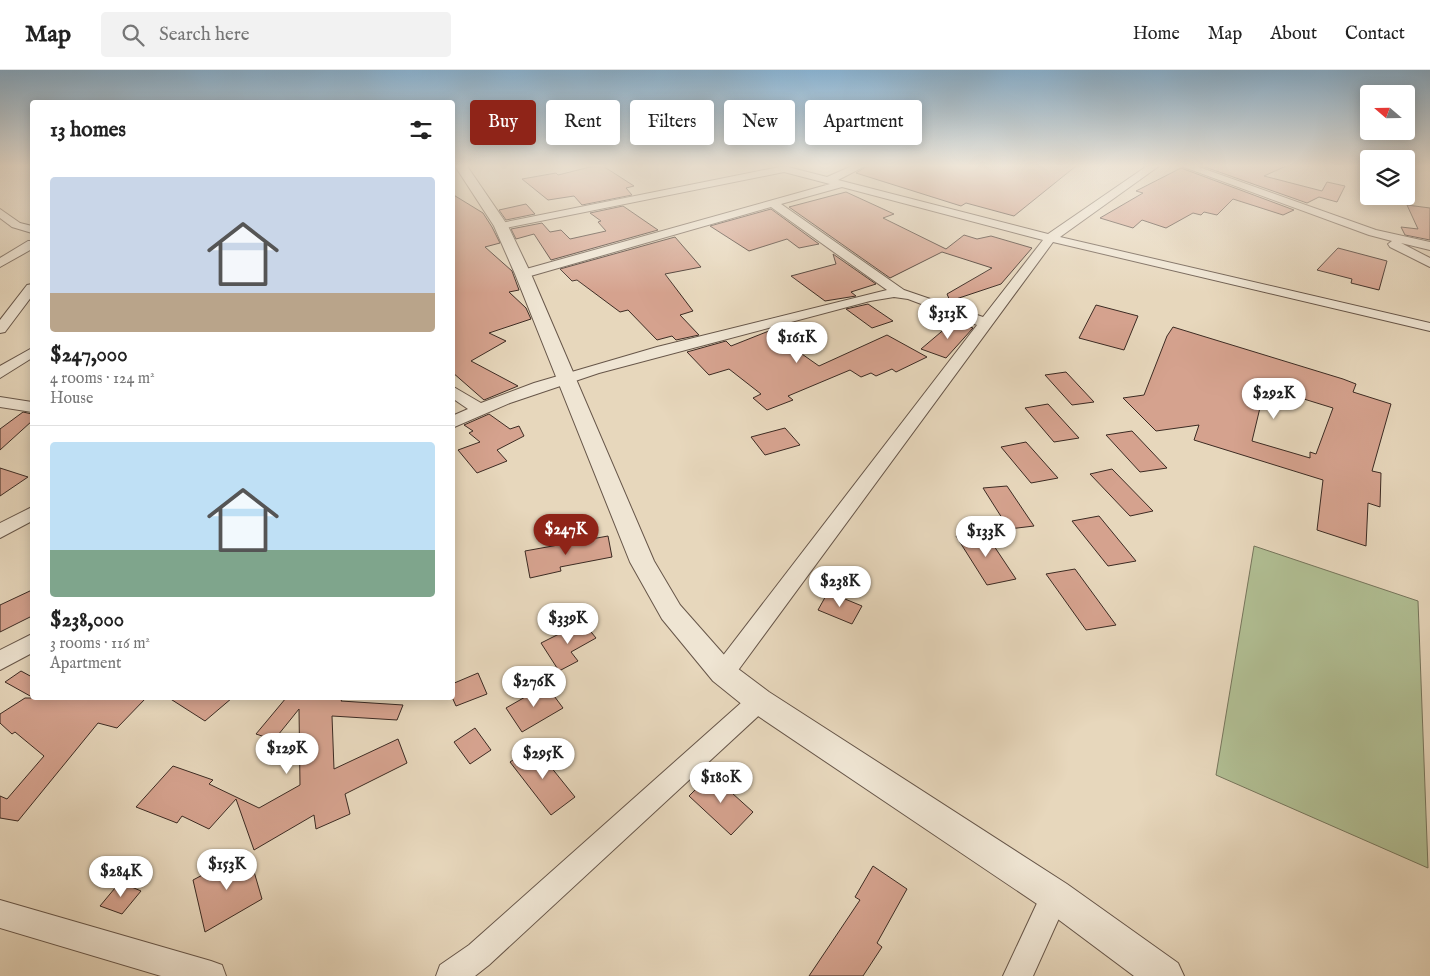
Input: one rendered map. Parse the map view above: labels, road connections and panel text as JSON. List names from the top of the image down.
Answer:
{
  "north": "left",
  "page": {
    "header": "Map",
    "search": "Search here",
    "nav": [
      "Home",
      "Map",
      "About",
      "Contact"
    ],
    "chip": [
      "Buy",
      "Rent",
      "Filters",
      "New",
      "Apartment"
    ],
    "heading": "13 homes",
    "list": [
      {
        "name": "$247,000",
        "note": "4 rooms · 124 m² · House"
      },
      {
        "name": "$238,000",
        "note": "3 rooms · 116 m² · Apartment"
      }
    ],
    "price": [
      "$313K",
      "$161K",
      "$292K",
      "$247K",
      "$133K",
      "$238K",
      "$339K",
      "$276K",
      "$129K",
      "$295K",
      "$180K",
      "$153K",
      "$284K"
    ]
  }
}
